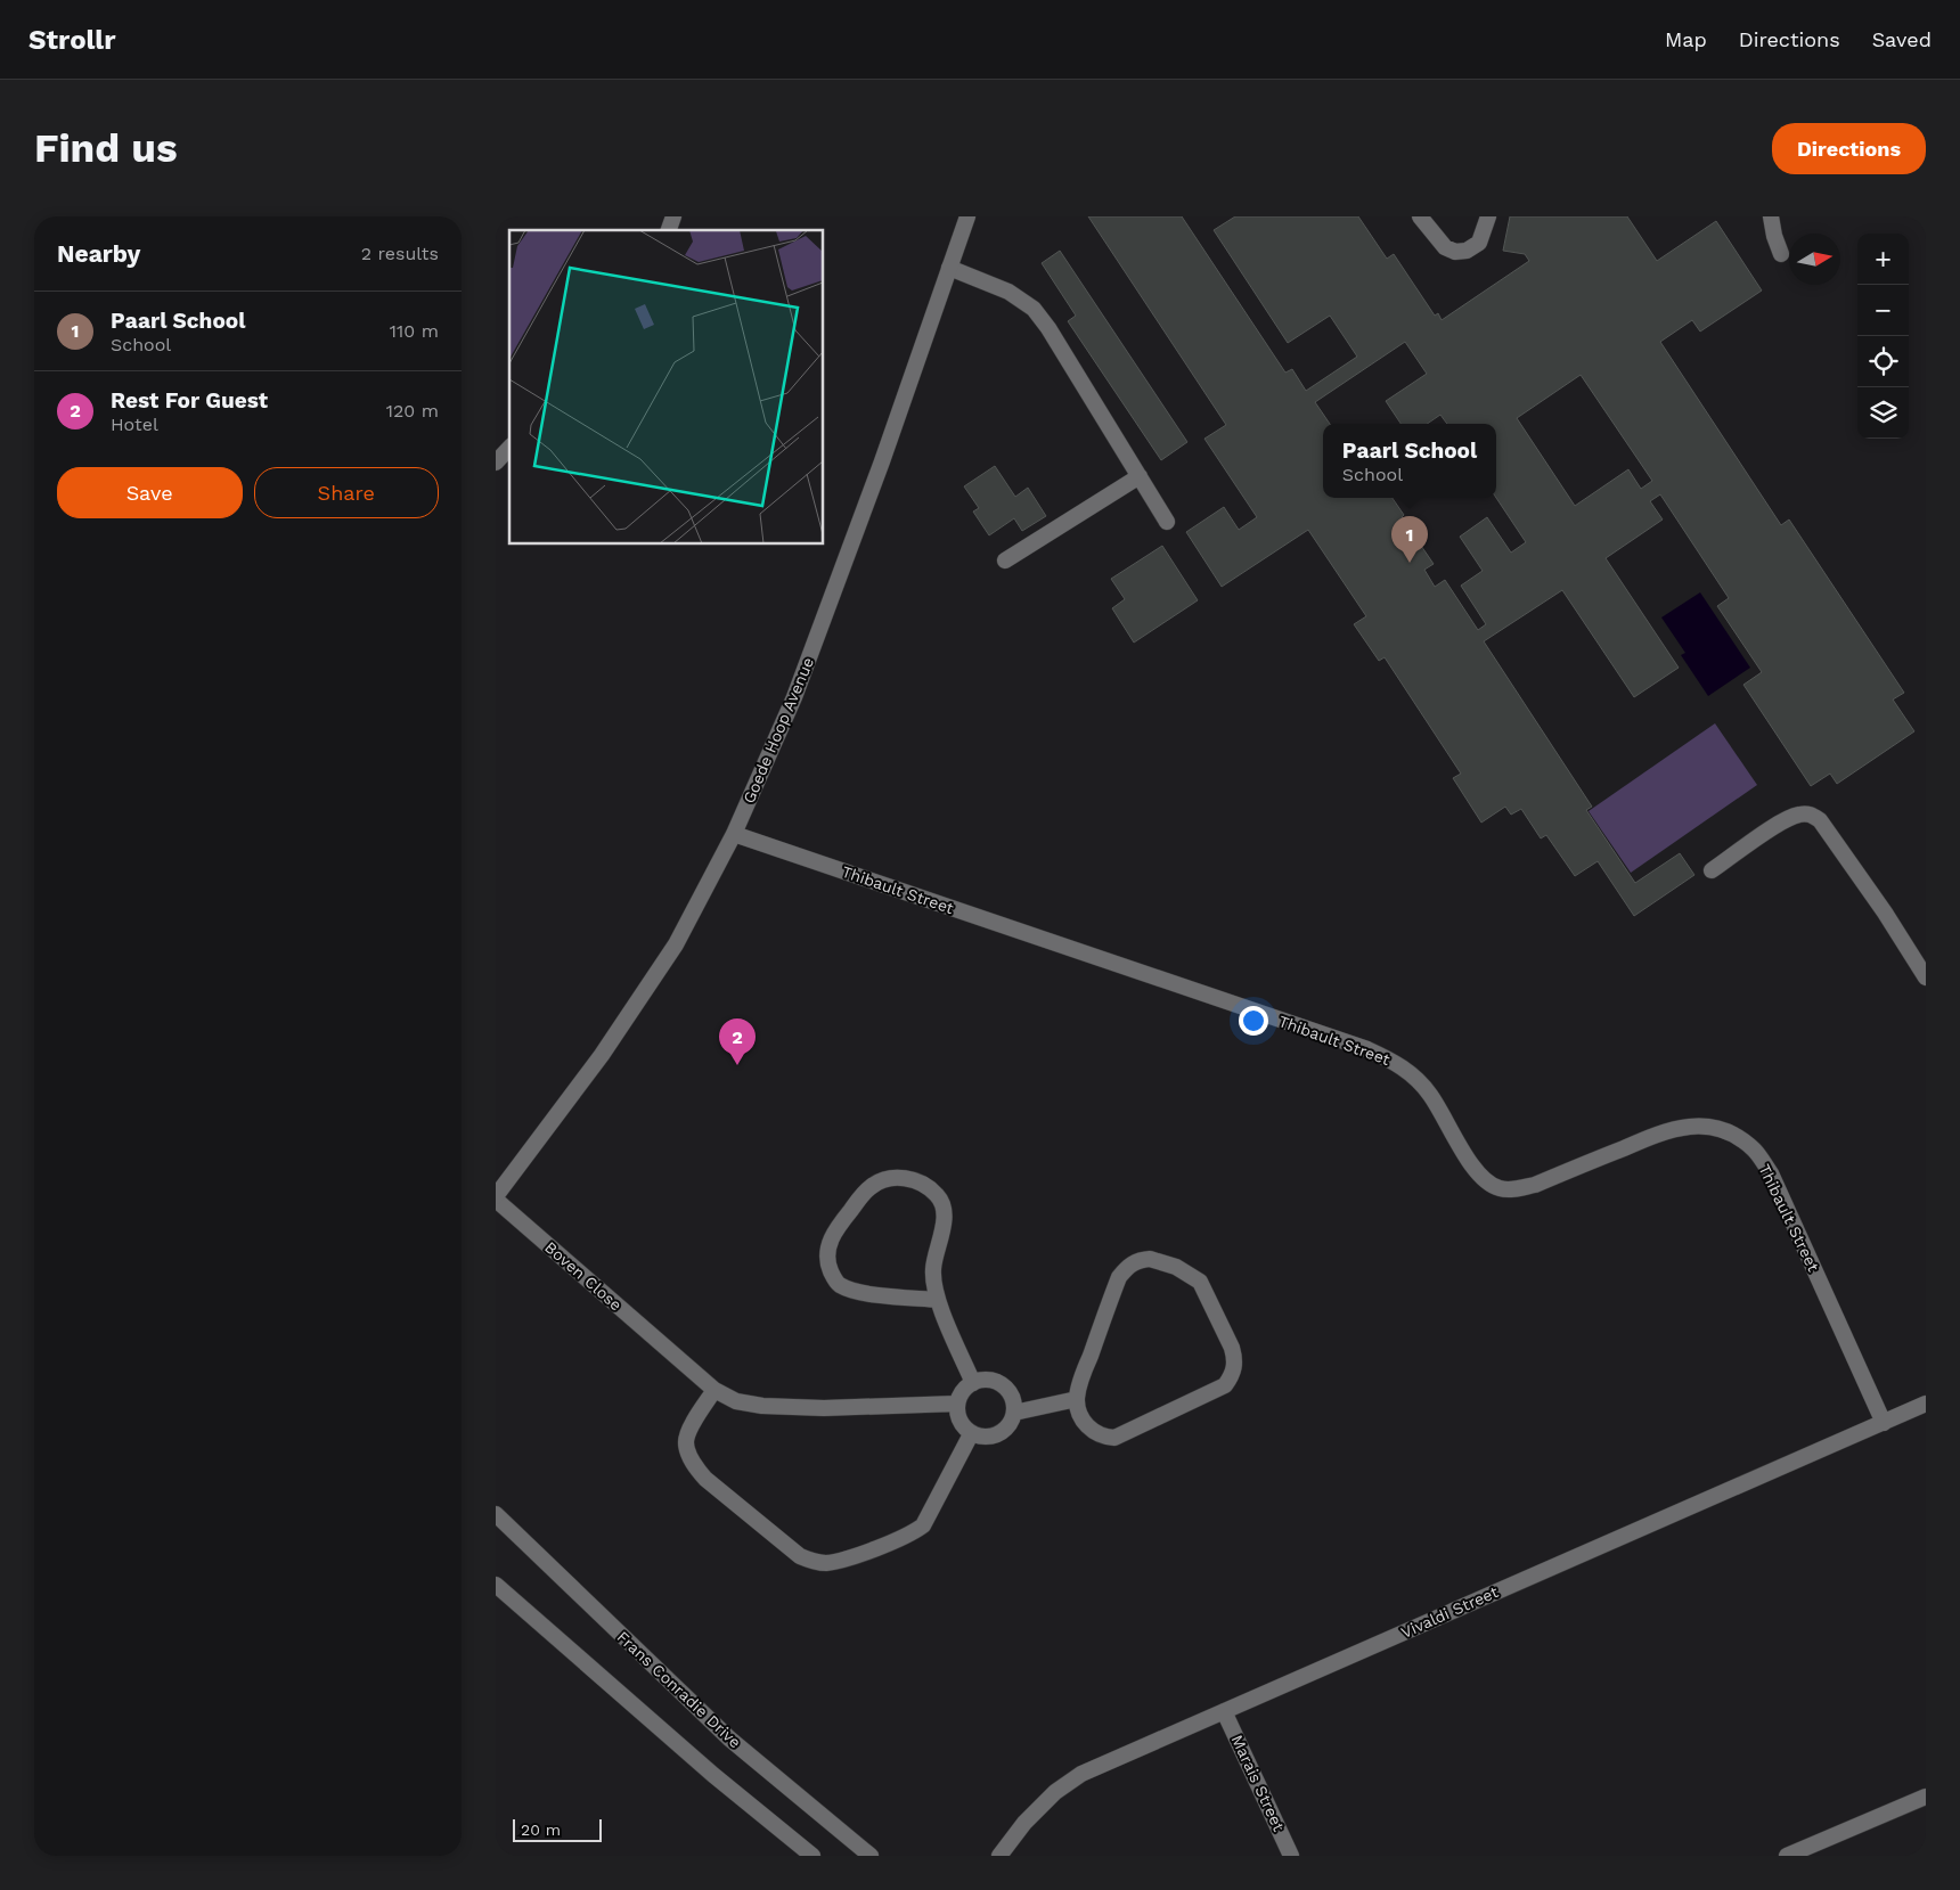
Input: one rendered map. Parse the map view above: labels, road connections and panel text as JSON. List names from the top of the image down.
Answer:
{
  "streets": {
    "street": [
      "Goede Hoop Avenue",
      "Thibault Street",
      "Boven Close",
      "Vivaldi Street",
      "Frans Conradie Drive",
      "Marais Street"
    ]
  },
  "crossings": [
    ["Goede Hoop Avenue", "Thibault Street"],
    ["Thibault Street", "Vivaldi Street"],
    ["Vivaldi Street", "Marais Street"]
  ],
  "scale_bar": "20 m",
  "north": "right",
  "page": {
    "header": "Strollr",
    "nav": ["Map", "Directions", "Saved"],
    "buttons": [
      "Directions",
      ["Save", "Share"]
    ],
    "title": "Find us",
    "heading": ["Nearby", "2 results"],
    "map_buttons": ["+", "−"],
    "list": [
      {
        "mark": "1",
        "name": "Paarl School",
        "note": "School",
        "value": "110 m"
      },
      {
        "mark": "2",
        "name": "Rest For Guest",
        "note": "Hotel",
        "value": "120 m"
      }
    ],
    "popup": ["Paarl School", "School"],
    "pins": ["1", "2"],
    "scale": "20 m"
  }
}
